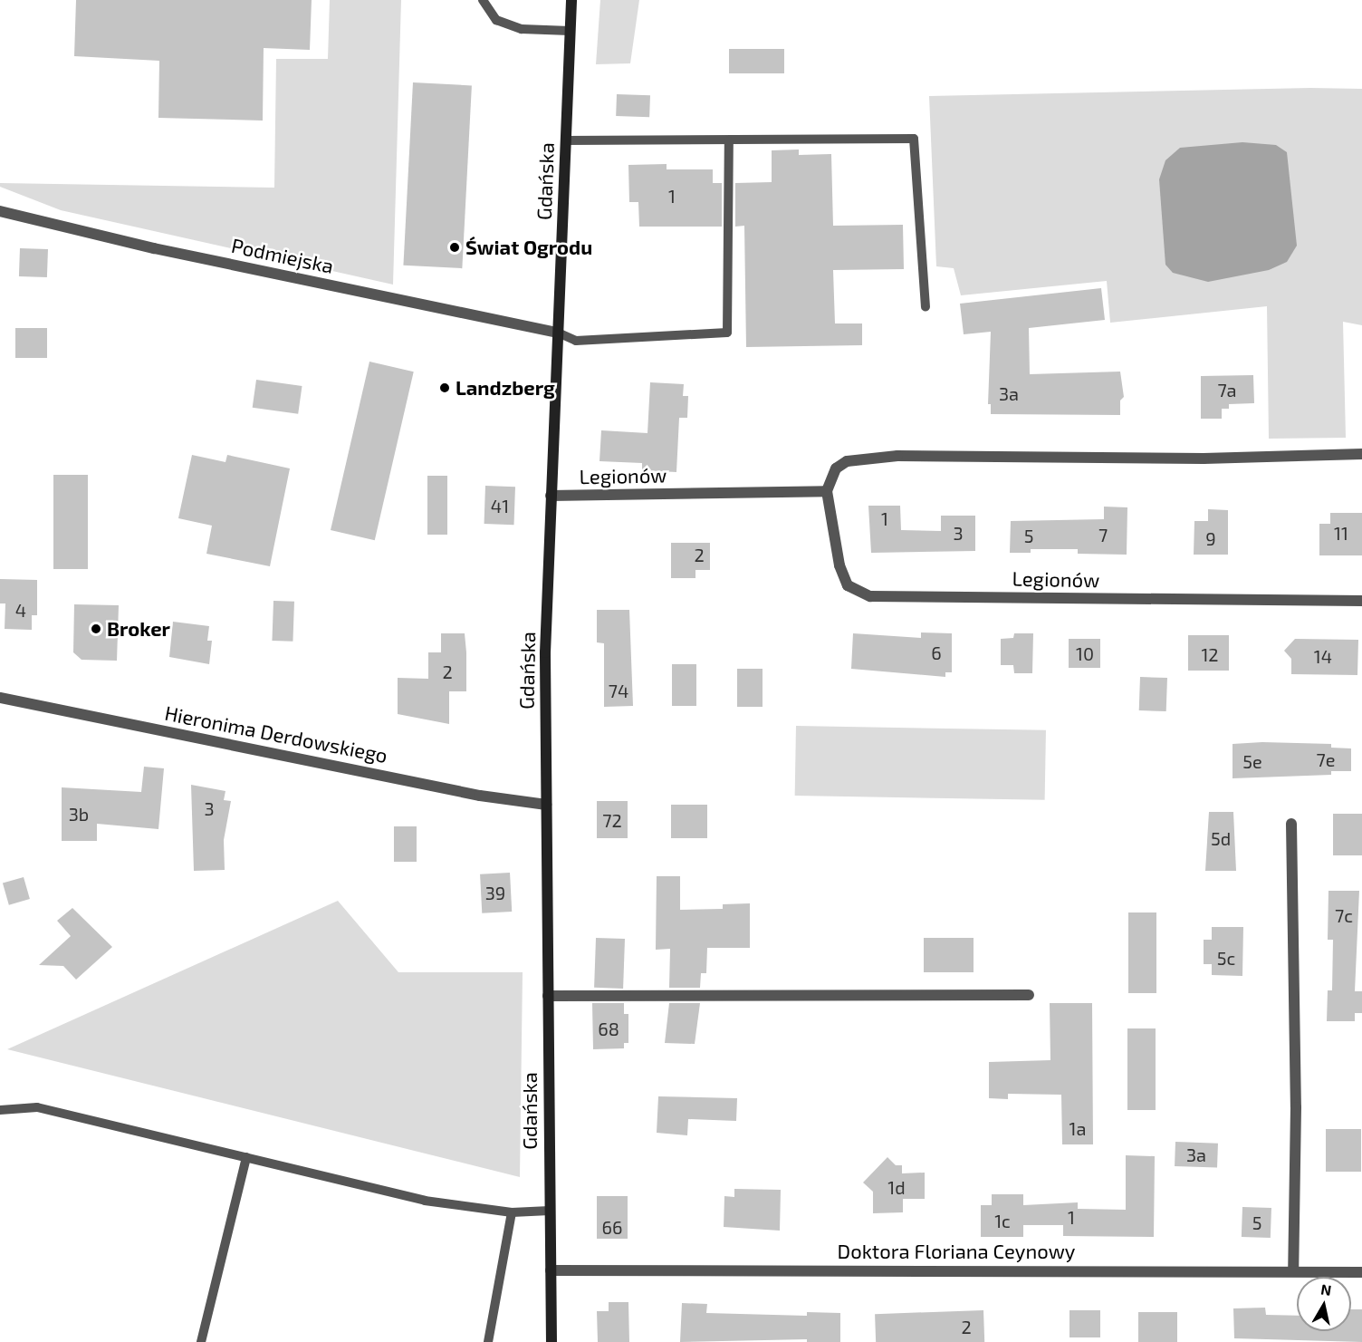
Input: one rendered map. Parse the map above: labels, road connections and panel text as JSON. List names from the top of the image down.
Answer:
{
  "streets": {
    "main road": ["Gdańska"],
    "street": [
      "Podmiejska",
      "Legionów",
      "Hieronima Derdowskiego",
      "Doktora Floriana Ceynowy"
    ]
  },
  "crossings": [
    ["Gdańska", "Podmiejska"],
    ["Gdańska", "Legionów"],
    ["Gdańska", "Hieronima Derdowskiego"],
    ["Gdańska", "Doktora Floriana Ceynowy"]
  ],
  "places": ["Świat Ogrodu", "Landzberg", "Broker"],
  "house_numbers": [
    "1",
    "7a",
    "3a",
    "41",
    "1",
    "3",
    "11",
    "7",
    "5",
    "9",
    "2",
    "4",
    "6",
    "10",
    "12",
    "14",
    "2",
    "74",
    "7e",
    "5e",
    "3",
    "3b",
    "72",
    "5d",
    "39",
    "7c",
    "5c",
    "68",
    "1a",
    "3a",
    "1d",
    "1",
    "1c",
    "5",
    "66",
    "2"
  ],
  "north": "top"
}
